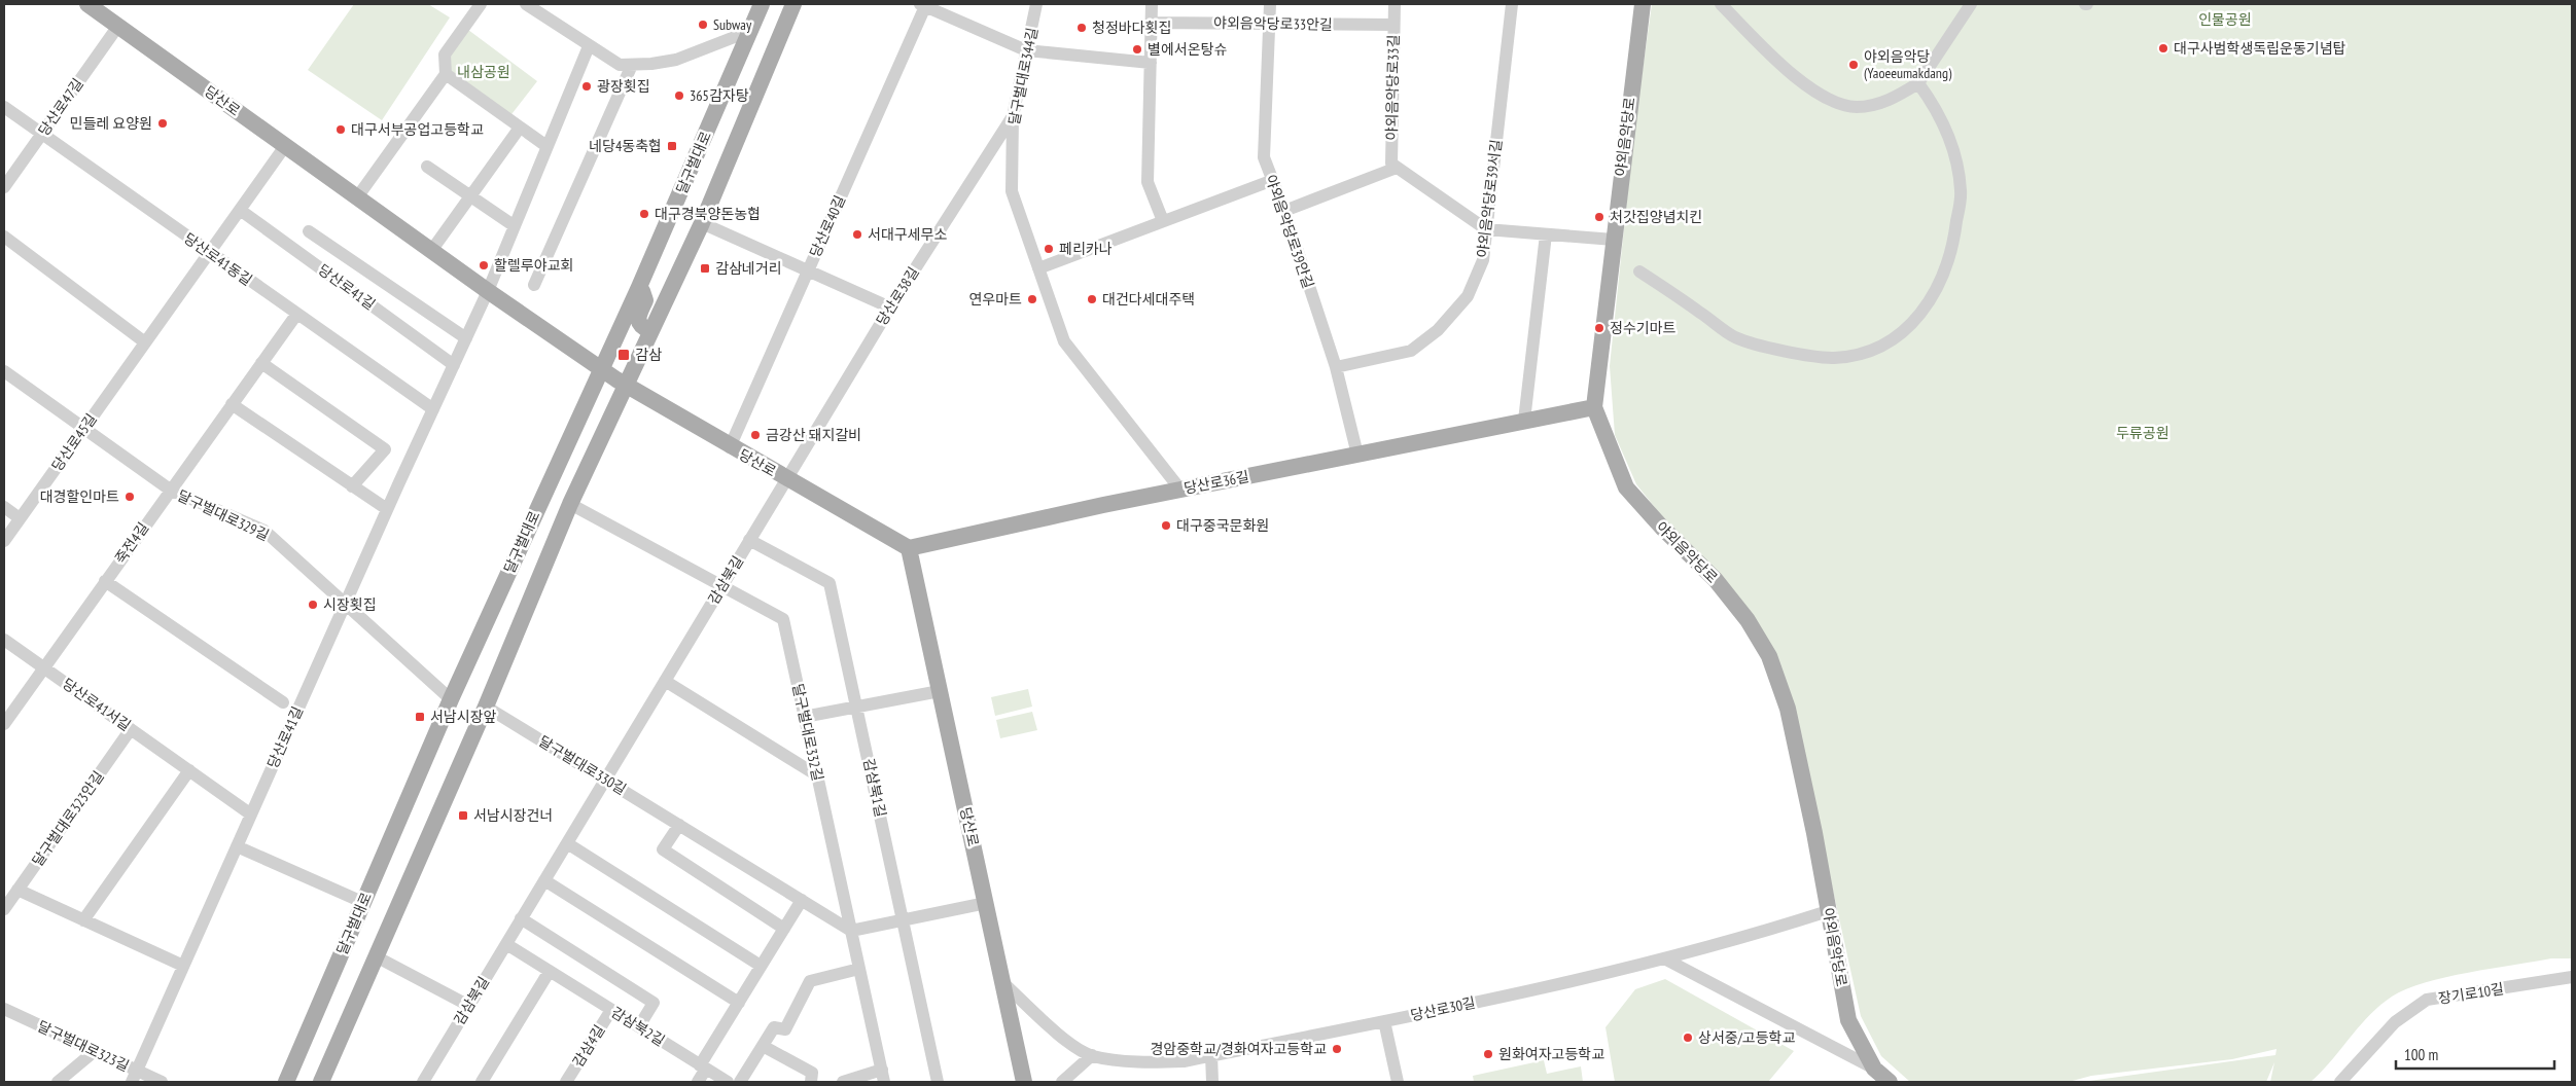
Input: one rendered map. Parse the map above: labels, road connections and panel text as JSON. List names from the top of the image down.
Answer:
{
  "streets": {
    "main road": [
      "당산로",
      "야외음악당로",
      "달구벌대로",
      "당산로36길"
    ],
    "street": [
      "야외음악당로33안길",
      "달구벌대로344길",
      "야외음악당로33길",
      "당산로47길",
      "야외음악당로39서길",
      "당산로40길",
      "야외음악당로39안길",
      "당산로41동길",
      "당산로41길",
      "당산로38길",
      "당산로45길",
      "달구벌대로329길",
      "죽전4길",
      "감삼북길",
      "당산로41서길",
      "달구벌대로332길",
      "달구벌대로330길",
      "감삼북1길",
      "달구벌대로323안길",
      "장기로10길",
      "당산로30길",
      "감삼북2길",
      "달구벌대로323길",
      "감삼4길"
    ]
  },
  "crossings": [
    ["야외음악당로33안길", "야외음악당로33길"],
    ["야외음악당로33안길", "야외음악당로39안길"],
    ["달구벌대로344길", "당산로38길"],
    ["달구벌대로344길", "당산로36길"],
    ["당산로", "당산로47길"],
    ["당산로", "달구벌대로"],
    ["당산로", "당산로40길"],
    ["당산로", "당산로41길"],
    ["당산로", "당산로38길"],
    ["당산로", "당산로45길"],
    ["당산로", "당산로36길"],
    ["당산로", "감삼북길"],
    ["당산로47길", "당산로41동길"],
    ["야외음악당로", "당산로36길"],
    ["야외음악당로", "당산로30길"],
    ["달구벌대로", "달구벌대로329길"],
    ["달구벌대로", "달구벌대로332길"],
    ["달구벌대로", "달구벌대로330길"],
    ["야외음악당로39서길", "야외음악당로39안길"],
    ["야외음악당로39안길", "당산로36길"],
    ["당산로41동길", "당산로41길"],
    ["당산로41동길", "당산로45길"],
    ["당산로41동길", "죽전4길"],
    ["당산로41길", "당산로45길"],
    ["당산로41길", "달구벌대로329길"],
    ["당산로41길", "죽전4길"],
    ["당산로41길", "당산로41서길"],
    ["당산로41길", "달구벌대로323길"],
    ["당산로38길", "감삼북길"],
    ["당산로45길", "달구벌대로329길"],
    ["달구벌대로329길", "죽전4길"],
    ["죽전4길", "당산로41서길"],
    ["감삼북길", "달구벌대로332길"],
    ["감삼북길", "달구벌대로330길"],
    ["감삼북길", "감삼북1길"],
    ["감삼북길", "감삼북2길"],
    ["당산로41서길", "달구벌대로323안길"],
    ["감삼북2길", "감삼4길"]
  ],
  "parks": ["인물공원", "내삼공원", "두류공원"],
  "places": {
    "other": [
      "Subway",
      "청정바다횟집",
      "대구사범학생독립운동기념탑",
      "별에서온탕슈",
      "야외음악당 (Yaoeeumakdang)",
      "광장횟집",
      "365감자탕",
      "민들레 요양원",
      "대구서부공업고등학교",
      "대구경북양돈농협",
      "처갓집양념치킨",
      "서대구세무소",
      "페리카나",
      "할렐루야교회",
      "연우마트",
      "대건다세대주택",
      "정수기마트",
      "금강산 돼지갈비",
      "대경할인마트",
      "대구중국문화원",
      "시장횟집",
      "상서중/고등학교",
      "경암중학교/경화여자고등학교",
      "원화여자고등학교"
    ],
    "transit": [
      "네당4동축협",
      "감삼네거리",
      "감삼",
      "서남시장앞",
      "서남시장건너"
    ]
  },
  "scale_bar": "100 m"
}
